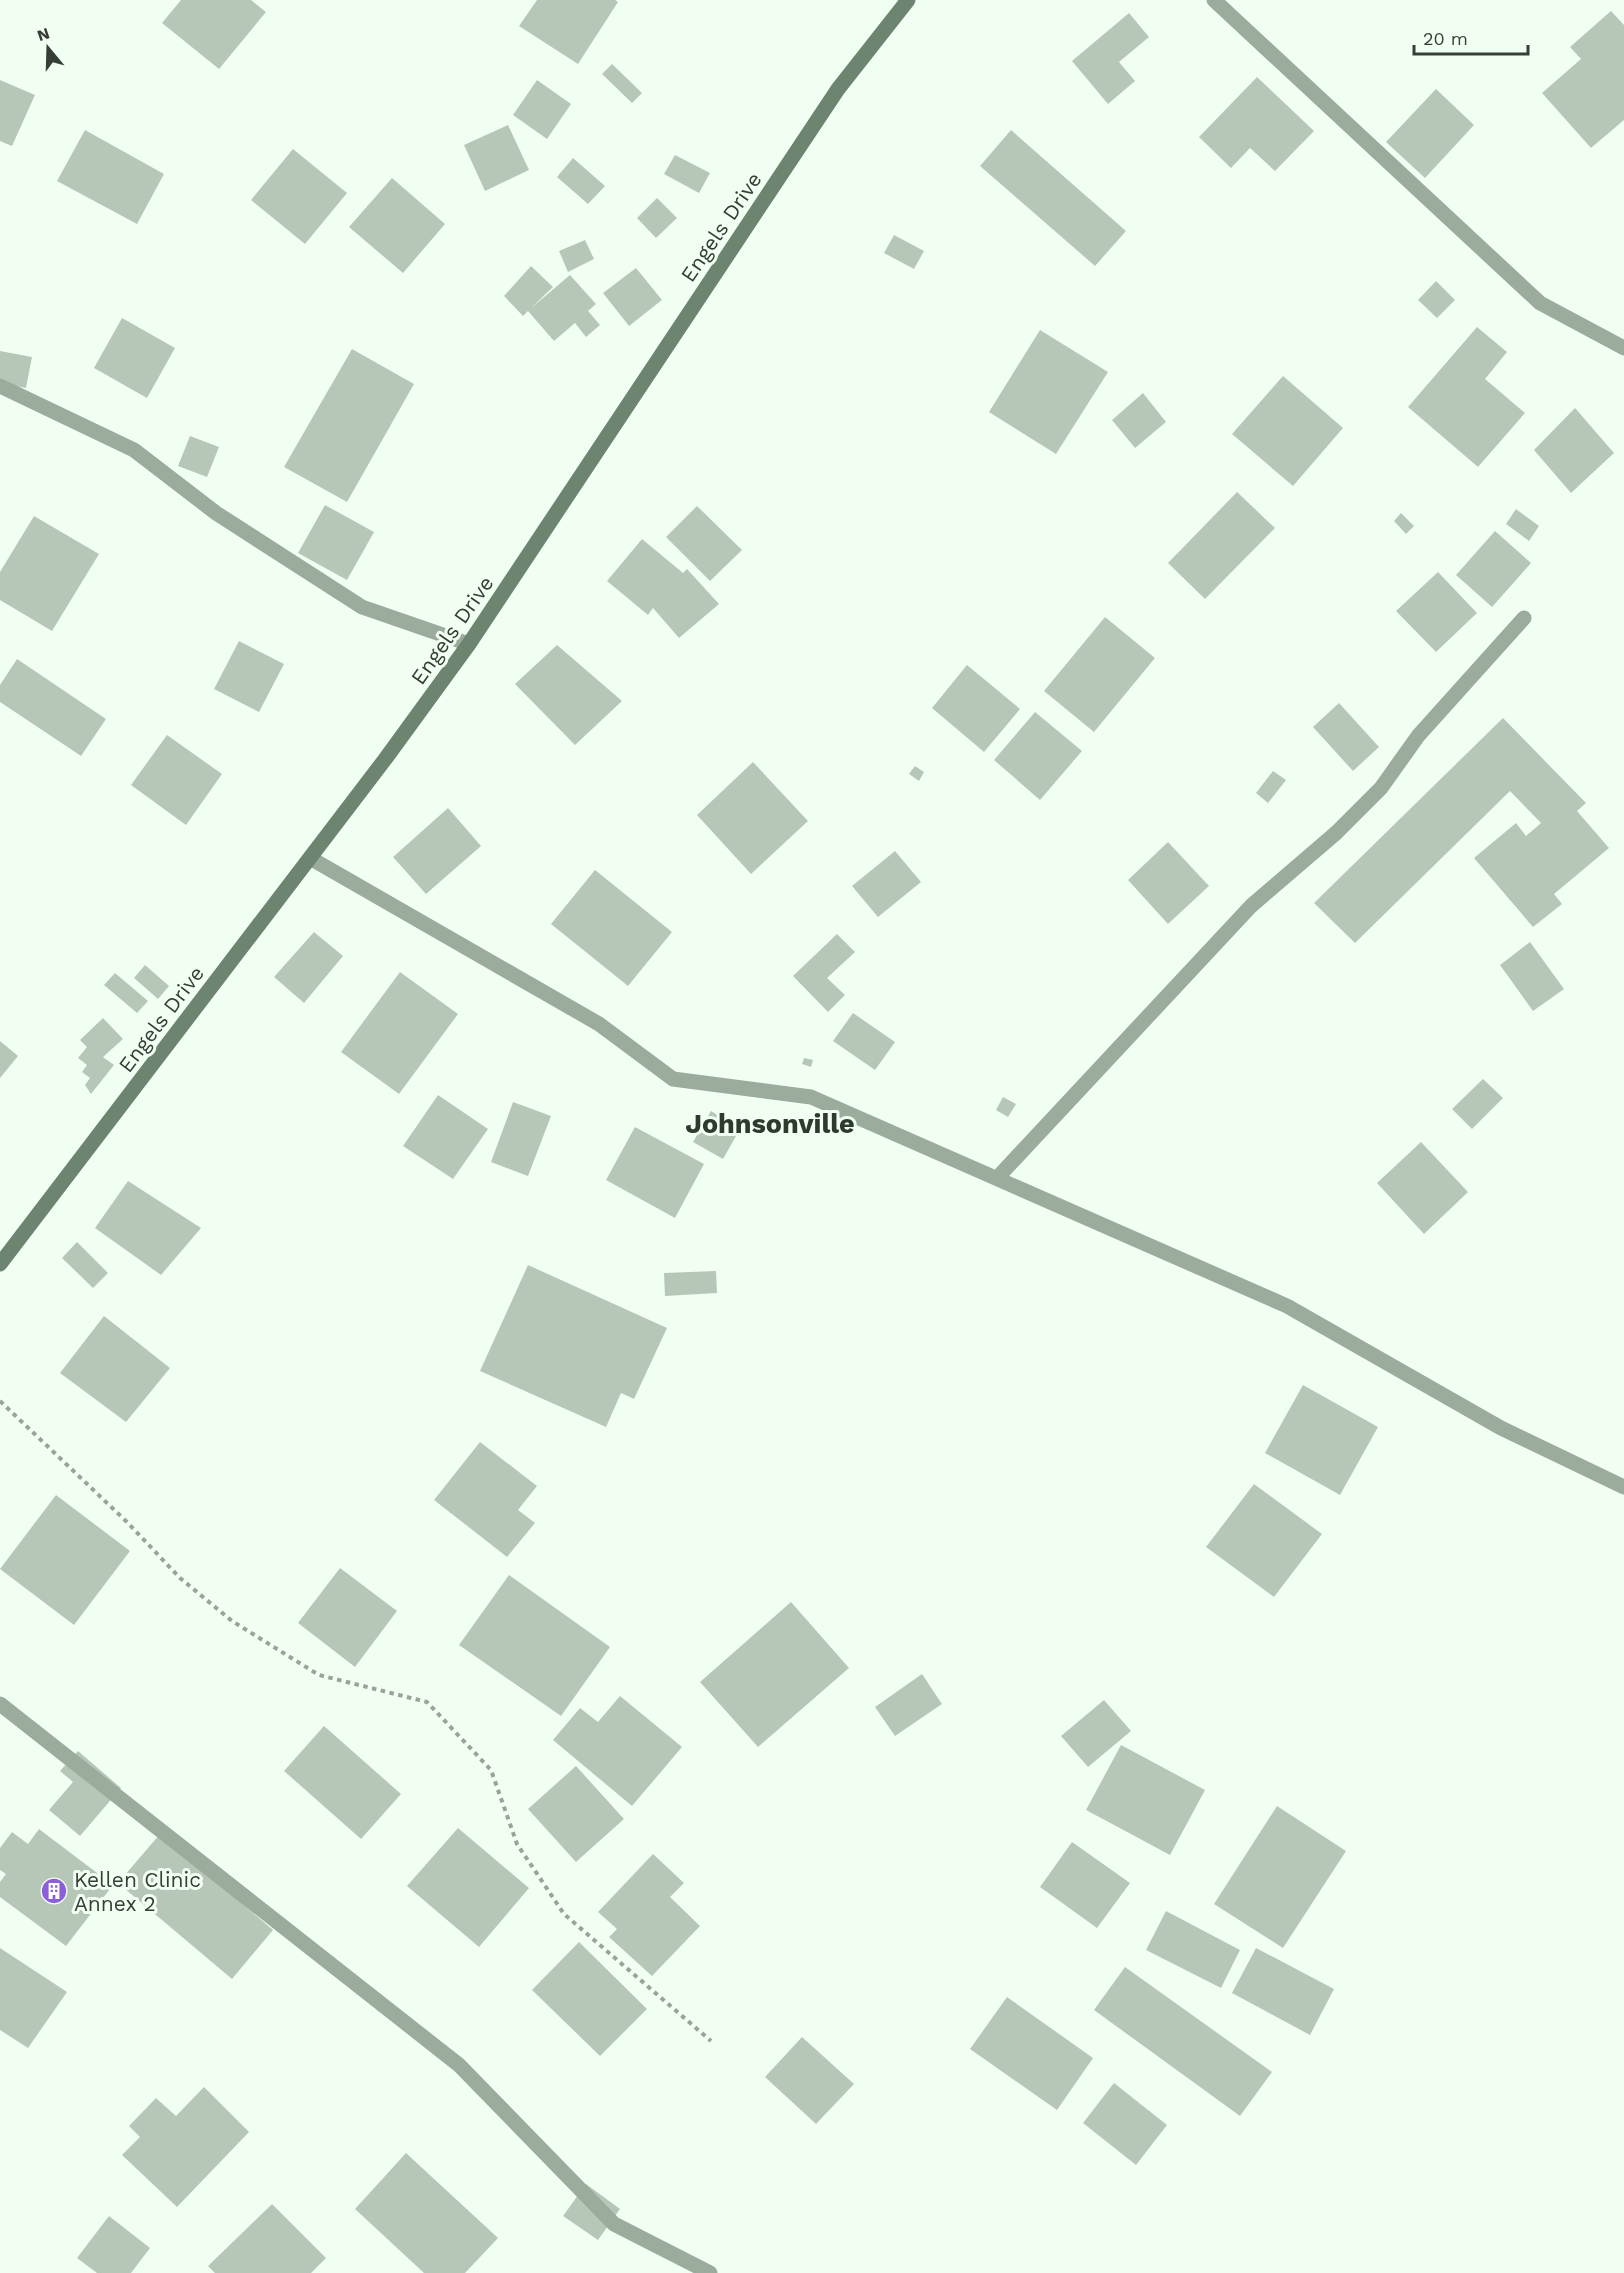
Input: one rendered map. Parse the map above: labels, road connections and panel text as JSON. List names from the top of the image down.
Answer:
{
  "streets": {
    "street": ["Engels Drive"]
  },
  "districts": ["Johnsonville"],
  "places": {
    "building": ["Kellen Clinic Annex 2"]
  },
  "scale_bar": "20 m",
  "north": "top"
}
